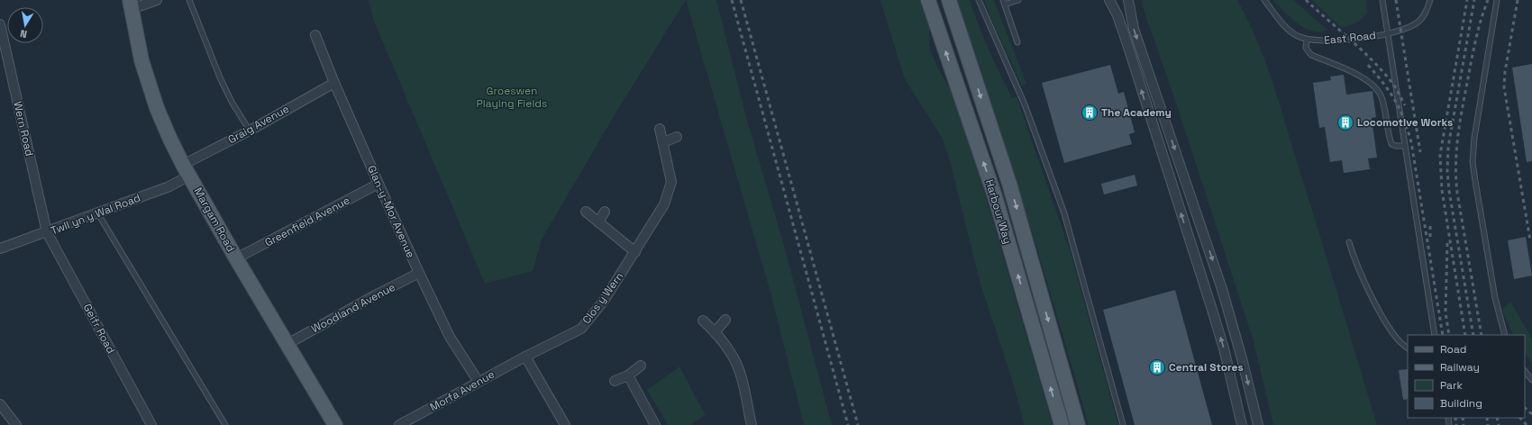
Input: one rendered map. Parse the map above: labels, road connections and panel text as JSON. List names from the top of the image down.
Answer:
{
  "streets": {
    "main road": ["Harbour Way", "Margam Road"],
    "street": [
      "Graig Avenue",
      "Wern Road",
      "Glan-y-Mor Avenue",
      "Twll yn y Wal Road",
      "Greenfield Avenue",
      "Clos y Wern",
      "Woodland Avenue",
      "Geifr Road",
      "Morfa Avenue"
    ],
    "lane": ["East Road"]
  },
  "crossings": [
    ["Graig Avenue", "Glan-y-Mor Avenue"],
    ["Graig Avenue", "Twll yn y Wal Road"],
    ["Graig Avenue", "Margam Road"],
    ["Wern Road", "Twll yn y Wal Road"],
    ["Wern Road", "Geifr Road"],
    ["Glan-y-Mor Avenue", "Greenfield Avenue"],
    ["Glan-y-Mor Avenue", "Woodland Avenue"],
    ["Glan-y-Mor Avenue", "Morfa Avenue"],
    ["Twll yn y Wal Road", "Margam Road"],
    ["Twll yn y Wal Road", "Geifr Road"],
    ["Margam Road", "Greenfield Avenue"],
    ["Margam Road", "Woodland Avenue"],
    ["Clos y Wern", "Morfa Avenue"]
  ],
  "parks": ["Groeswen Playing Fields"],
  "places": {
    "building": ["The Academy", "Locomotive Works", "Central Stores"]
  },
  "legend": [
    "Road",
    "Railway",
    "Park",
    "Building"
  ],
  "north": "bottom"
}
